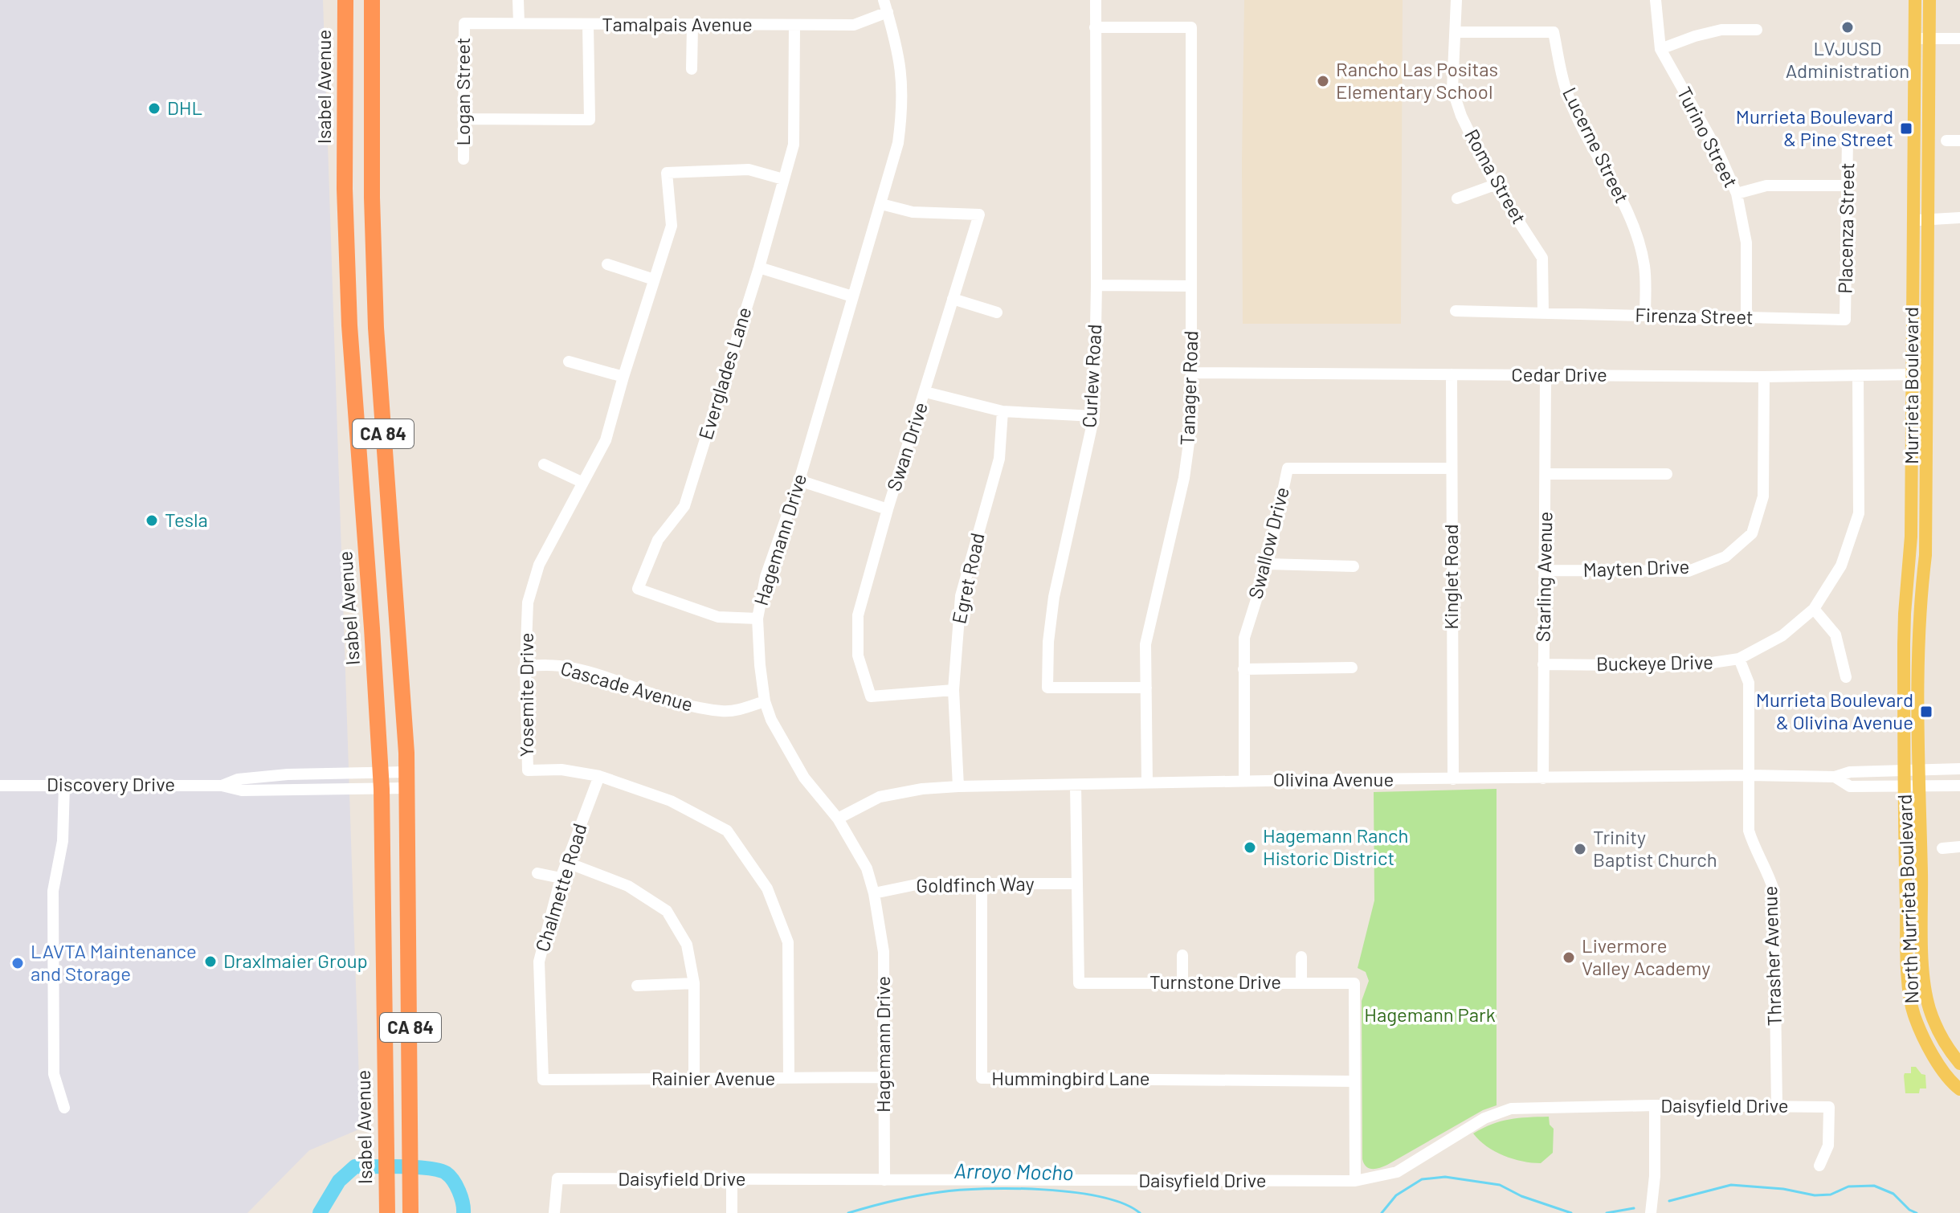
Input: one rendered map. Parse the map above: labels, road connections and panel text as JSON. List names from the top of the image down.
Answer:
{
  "streets": {
    "highway": ["Isabel Avenue", "CA 84"],
    "main road": ["Murrieta Boulevard", "North Murrieta Boulevard"],
    "street": [
      "Tamalpais Avenue",
      "Logan Street",
      "Turino Street",
      "Lucerne Street",
      "Roma Street",
      "Placenza Street",
      "Firenza Street",
      "Everglades Lane",
      "Cedar Drive",
      "Curlew Road",
      "Tanager Road",
      "Swan Drive",
      "Hagemann Drive",
      "Swallow Drive",
      "Mayten Drive",
      "Kinglet Road",
      "Starling Avenue",
      "Egret Road",
      "Buckeye Drive",
      "Cascade Avenue",
      "Yosemite Drive",
      "Olivina Avenue",
      "Discovery Drive",
      "Goldfinch Way",
      "Chalmette Road",
      "Thrasher Avenue",
      "Turnstone Drive",
      "Rainier Avenue",
      "Hummingbird Lane",
      "Daisyfield Drive"
    ]
  },
  "crossings": [
    ["Tamalpais Avenue", "Logan Street"],
    ["Tamalpais Avenue", "Everglades Lane"],
    ["Tamalpais Avenue", "Hagemann Drive"],
    ["Isabel Avenue", "Discovery Drive"],
    ["Turino Street", "Firenza Street"],
    ["Lucerne Street", "Roma Street"],
    ["Lucerne Street", "Firenza Street"],
    ["Roma Street", "Firenza Street"],
    ["Placenza Street", "Firenza Street"],
    ["Everglades Lane", "Hagemann Drive"],
    ["Everglades Lane", "Yosemite Drive"],
    ["Cedar Drive", "Murrieta Boulevard"],
    ["Cedar Drive", "Tanager Road"],
    ["Cedar Drive", "Mayten Drive"],
    ["Cedar Drive", "Kinglet Road"],
    ["Cedar Drive", "Starling Avenue"],
    ["Cedar Drive", "Buckeye Drive"],
    ["Curlew Road", "Tanager Road"],
    ["Murrieta Boulevard", "Olivina Avenue"],
    ["Murrieta Boulevard", "North Murrieta Boulevard"],
    ["Tanager Road", "Olivina Avenue"],
    ["CA 84", "Discovery Drive"],
    ["Swan Drive", "Hagemann Drive"],
    ["Swan Drive", "Egret Road"],
    ["Hagemann Drive", "Cascade Avenue"],
    ["Hagemann Drive", "Olivina Avenue"],
    ["Hagemann Drive", "Goldfinch Way"],
    ["Hagemann Drive", "Rainier Avenue"],
    ["Hagemann Drive", "Daisyfield Drive"],
    ["Swallow Drive", "Kinglet Road"],
    ["Swallow Drive", "Olivina Avenue"],
    ["Mayten Drive", "Starling Avenue"],
    ["Kinglet Road", "Olivina Avenue"],
    ["Starling Avenue", "Buckeye Drive"],
    ["Starling Avenue", "Olivina Avenue"],
    ["Egret Road", "Olivina Avenue"],
    ["Buckeye Drive", "Thrasher Avenue"],
    ["Cascade Avenue", "Yosemite Drive"],
    ["Yosemite Drive", "Chalmette Road"],
    ["Yosemite Drive", "Rainier Avenue"],
    ["Olivina Avenue", "North Murrieta Boulevard"],
    ["Olivina Avenue", "Thrasher Avenue"],
    ["Olivina Avenue", "Turnstone Drive"],
    ["Goldfinch Way", "Turnstone Drive"],
    ["Goldfinch Way", "Hummingbird Lane"],
    ["Chalmette Road", "Rainier Avenue"],
    ["Thrasher Avenue", "Daisyfield Drive"],
    ["Turnstone Drive", "Hummingbird Lane"],
    ["Turnstone Drive", "Daisyfield Drive"]
  ],
  "water": ["Arroyo Mocho"],
  "parks": ["Hagemann Park"],
  "places": {
    "other": [
      "LVJUSD Administration",
      "Rancho Las Positas Elementary School",
      "DHL",
      "Tesla",
      "Hagemann Ranch Historic District",
      "Trinity Baptist Church",
      "Livermore Valley Academy",
      "Draxlmaier Group",
      "LAVTA Maintenance and Storage"
    ],
    "transit": ["Murrieta Boulevard & Pine Street", "Murrieta Boulevard & Olivina Avenue"]
  }
}
